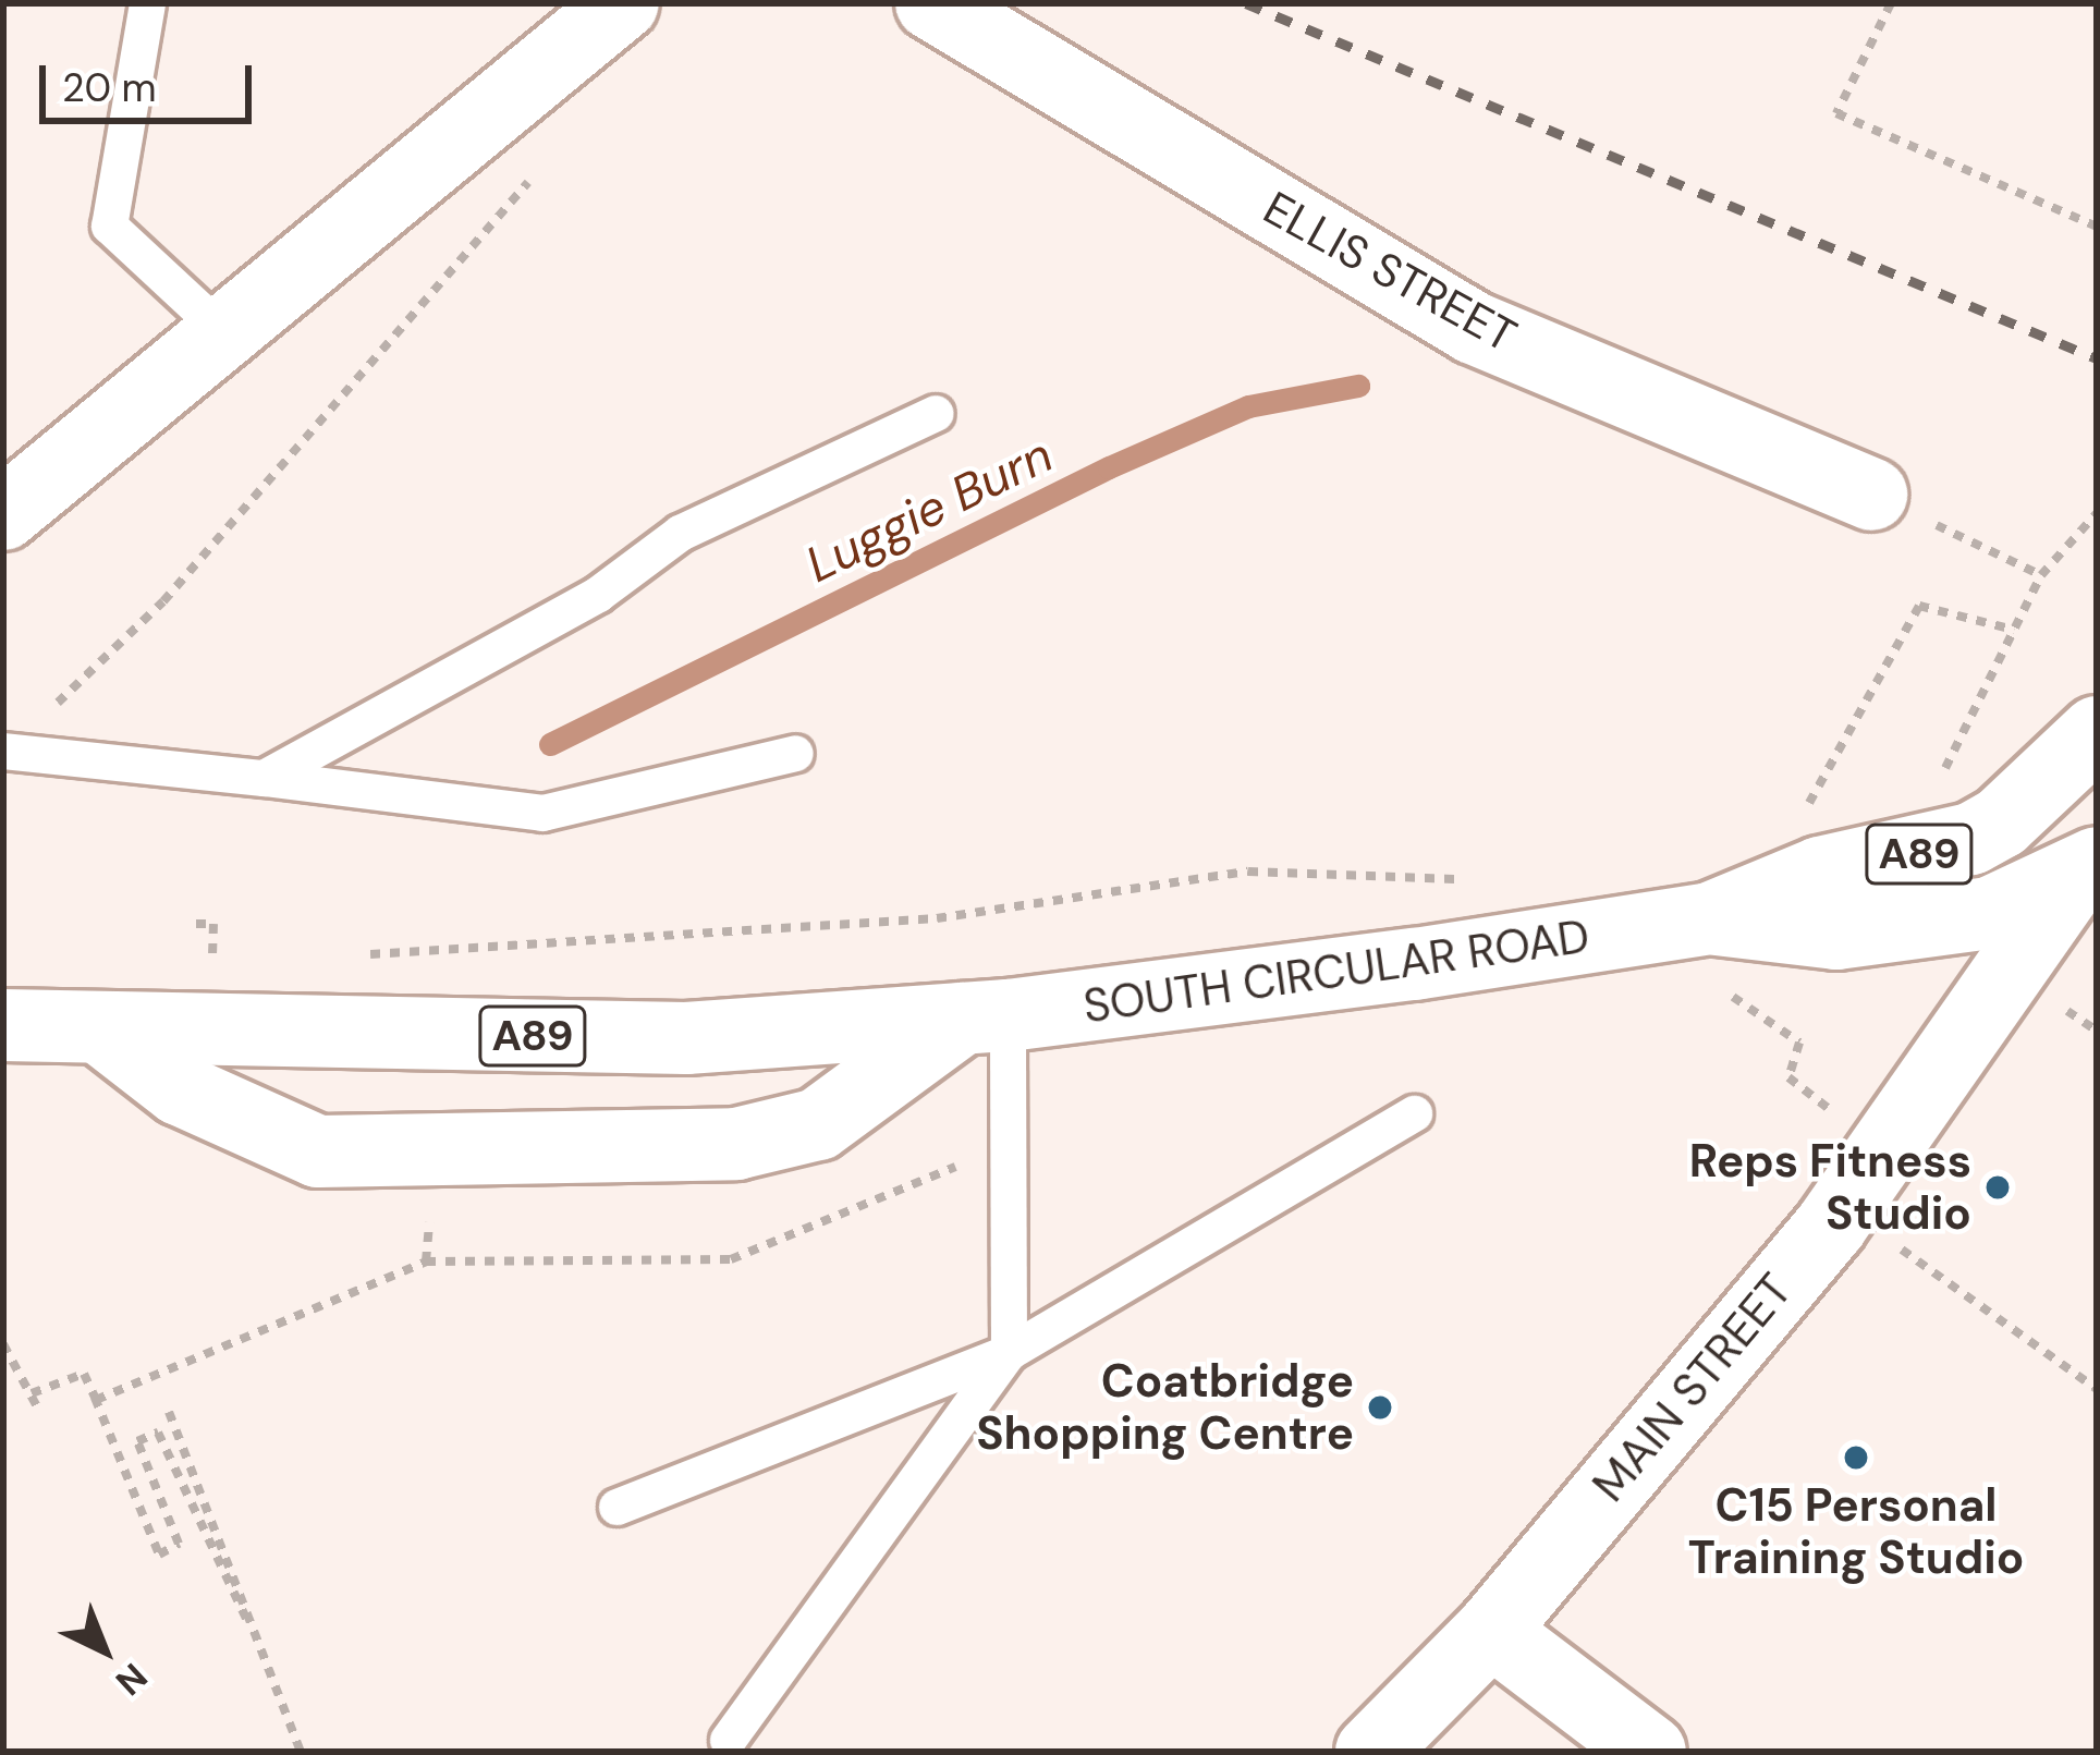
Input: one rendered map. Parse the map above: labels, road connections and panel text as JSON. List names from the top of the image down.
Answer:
{
  "streets": {
    "street": [
      "ELLIS STREET",
      "A89",
      "SOUTH CIRCULAR ROAD",
      "MAIN STREET"
    ]
  },
  "crossings": [
    ["SOUTH CIRCULAR ROAD", "MAIN STREET"]
  ],
  "water": ["Luggie Burn"],
  "places": ["Reps Fitness Studio", "Coatbridge Shopping Centre", "C15 Personal Training Studio"],
  "scale_bar": "20 m",
  "north": "bottom right"
}
